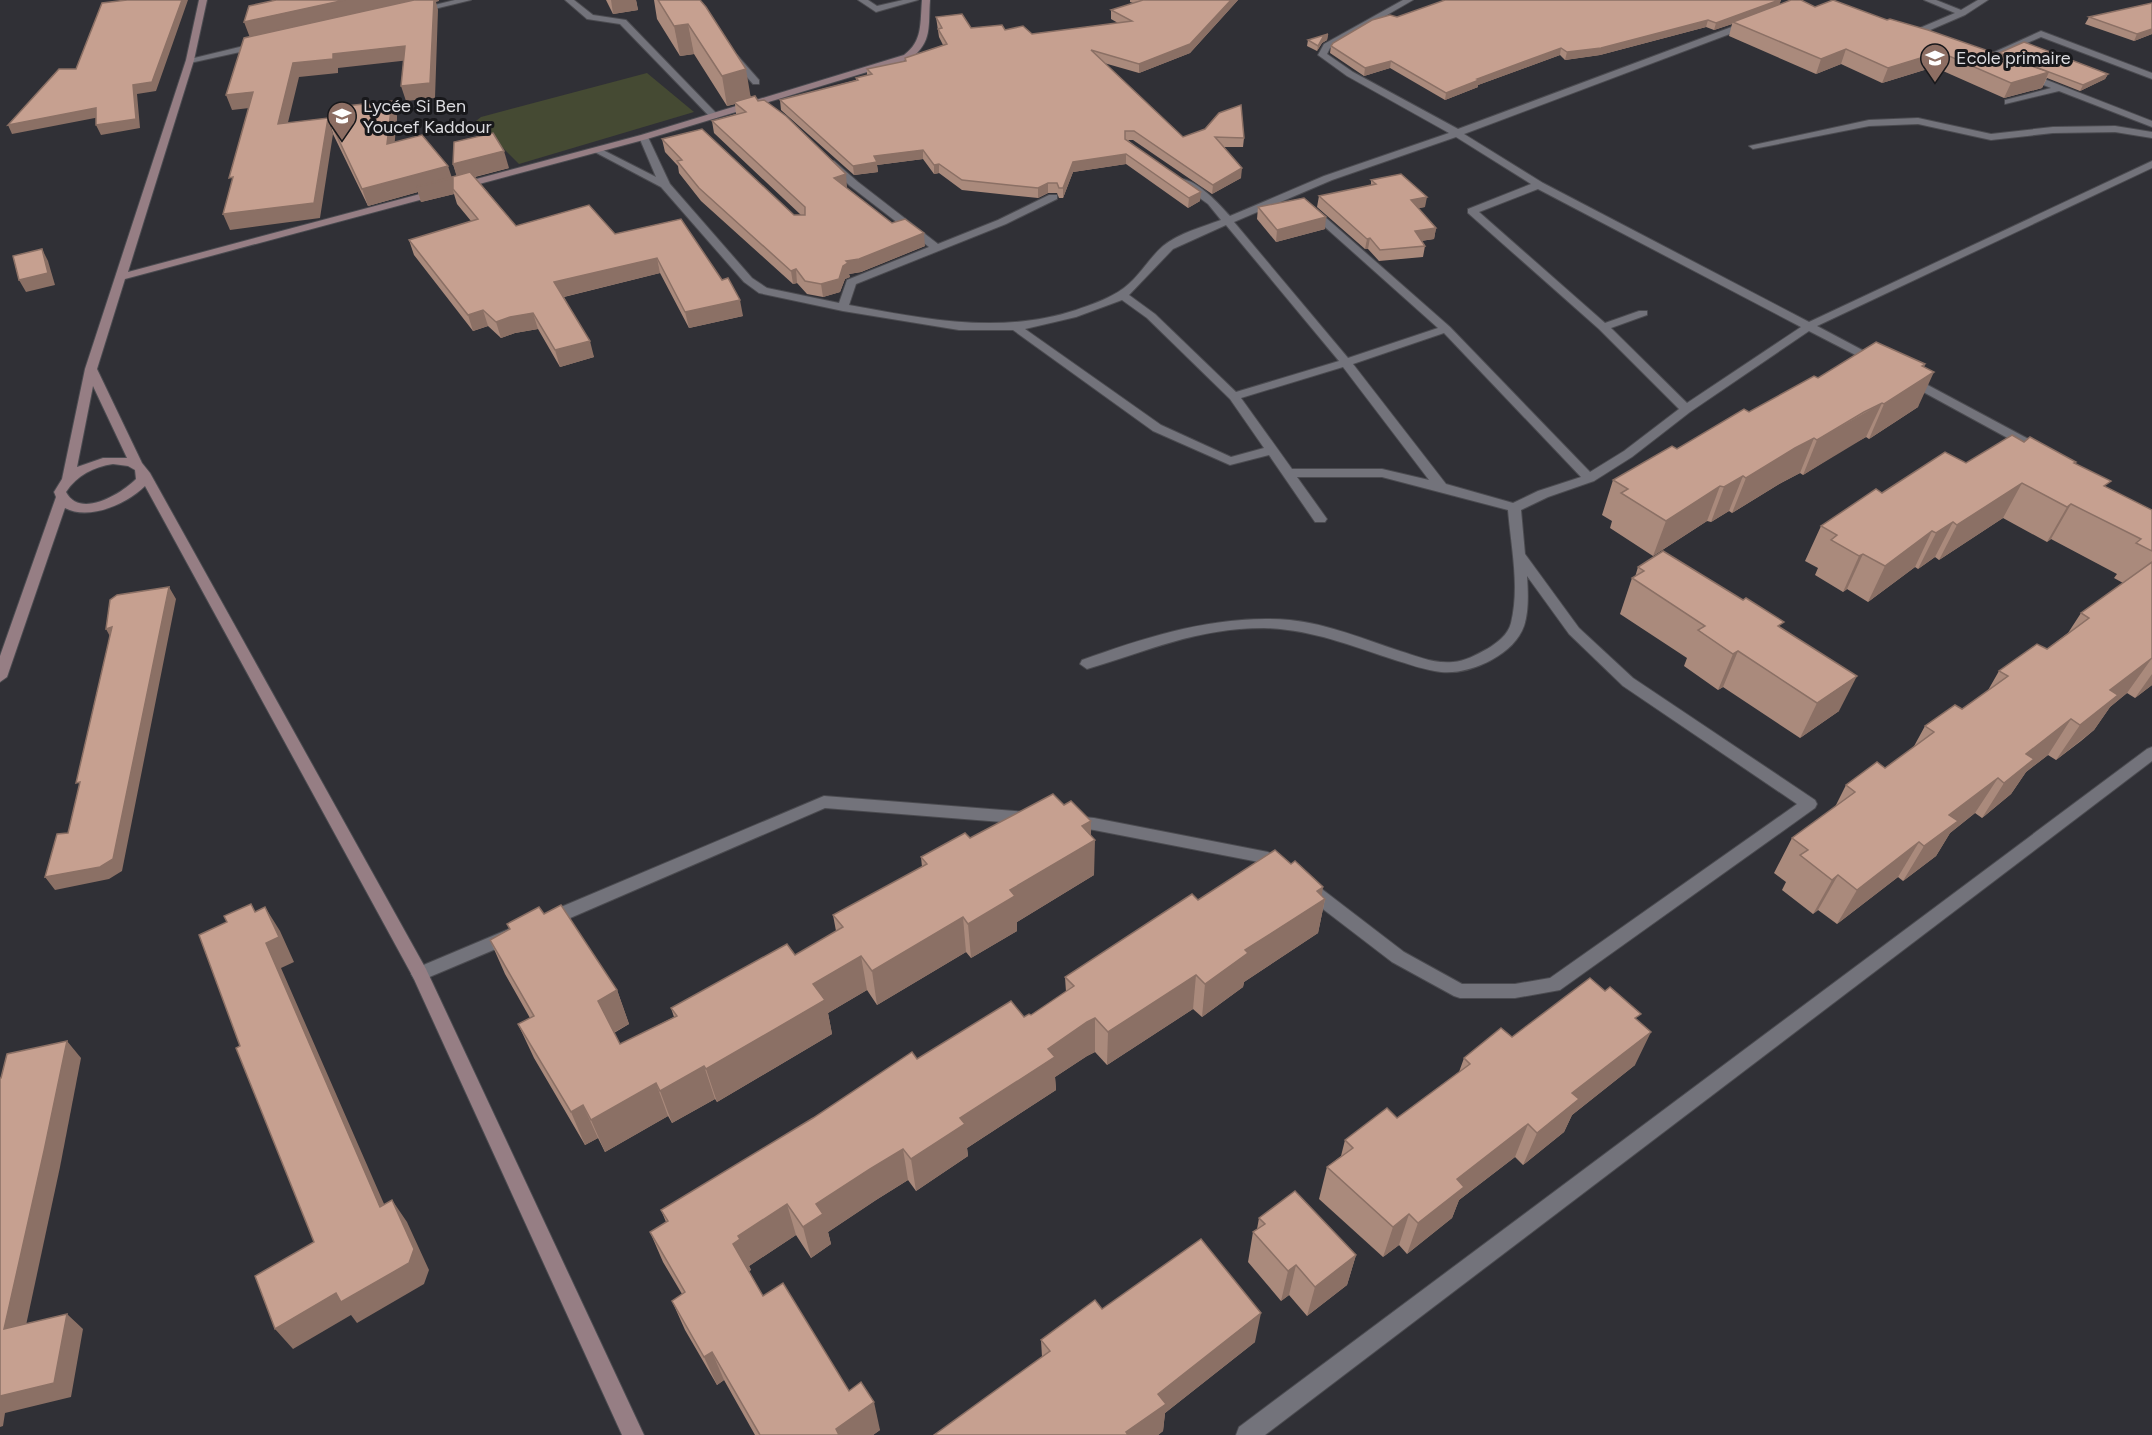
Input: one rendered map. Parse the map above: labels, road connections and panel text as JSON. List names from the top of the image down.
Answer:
{
  "places": {
    "school or university": ["Ecole primaire", "Lycée Si Ben Youcef Kaddour"]
  }
}
